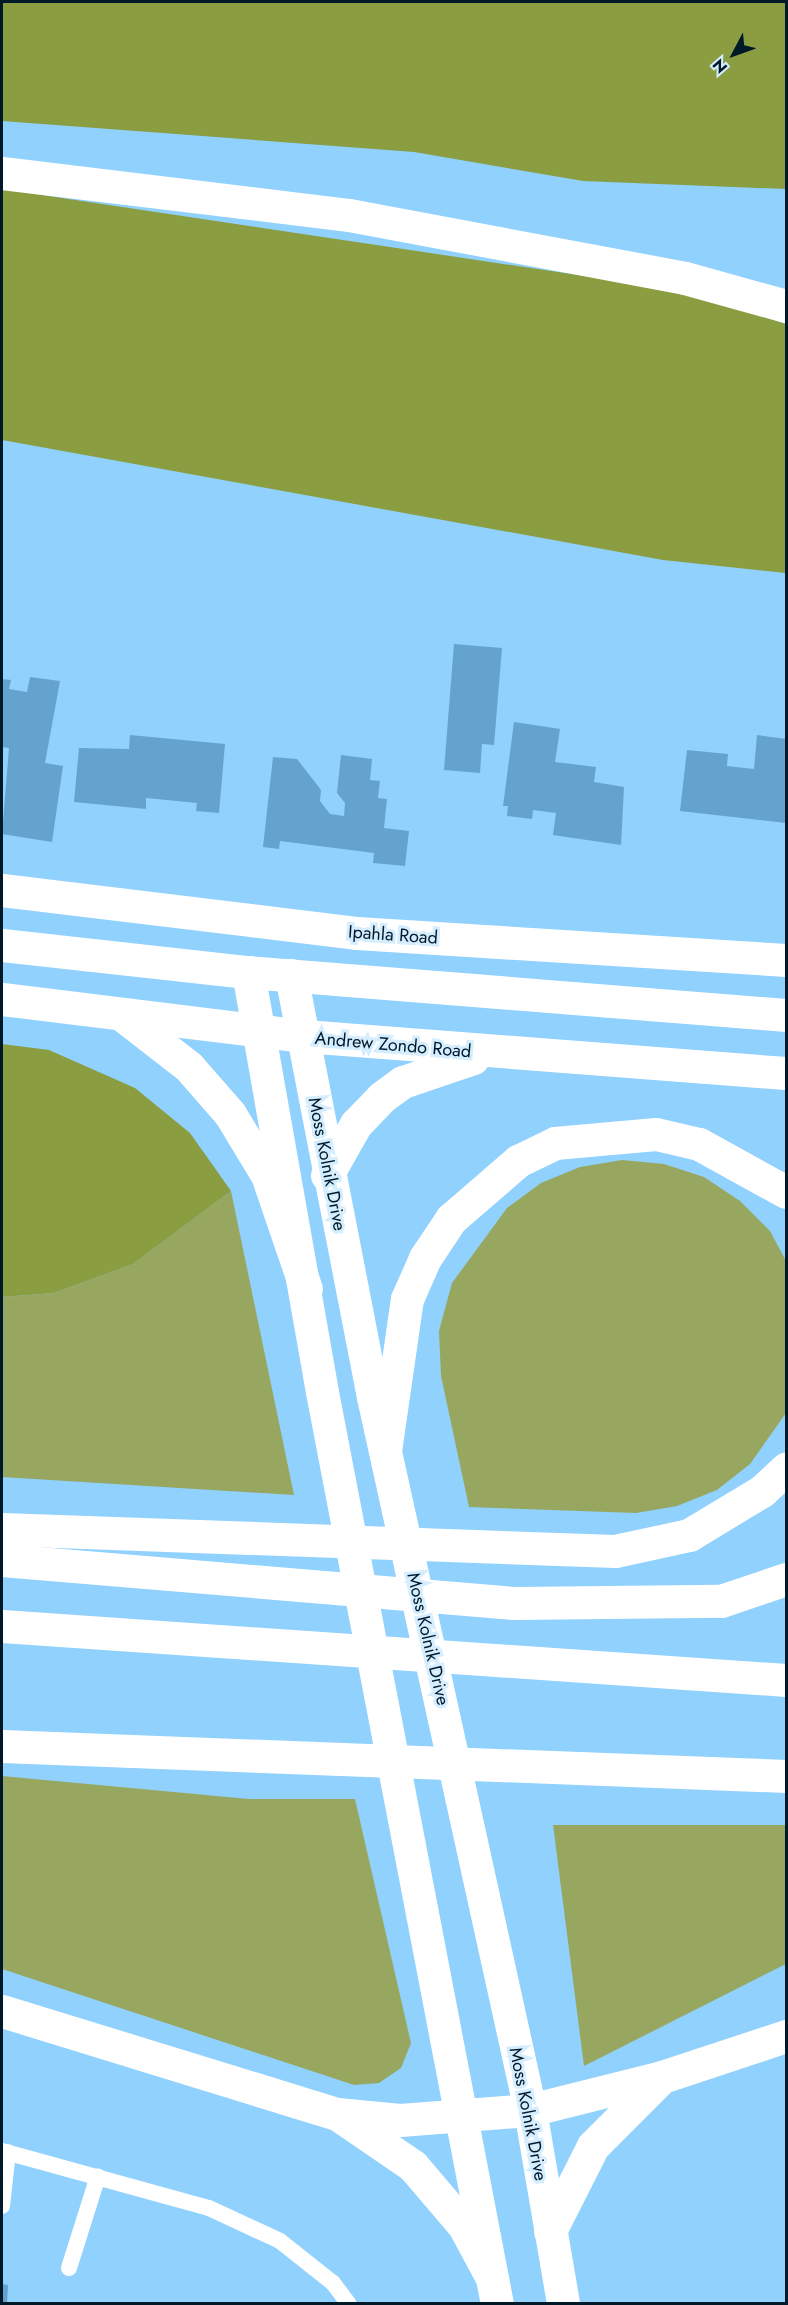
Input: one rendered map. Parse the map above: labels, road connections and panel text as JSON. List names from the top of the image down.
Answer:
{
  "streets": {
    "main road": ["Ipahla Road", "Andrew Zondo Road", "Moss Kolnik Drive"]
  },
  "crossings": [
    ["Andrew Zondo Road", "Moss Kolnik Drive"]
  ],
  "north": "bottom left"
}
